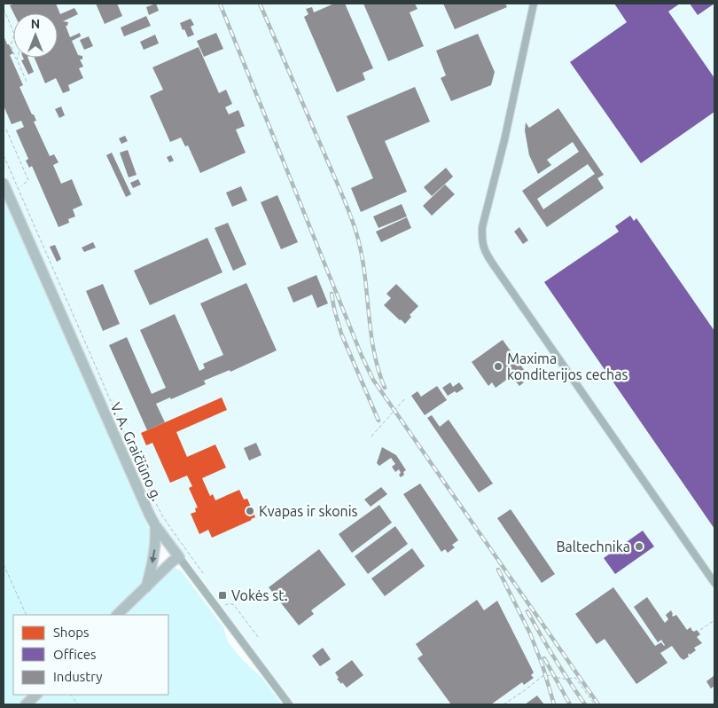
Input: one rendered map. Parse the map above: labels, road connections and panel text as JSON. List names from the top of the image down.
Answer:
{
  "streets": {
    "main road": ["V. A. Graičiūno g."]
  },
  "places": {
    "other": ["Maxima konditerijos cechas", "Kvapas ir skonis", "Baltechnika"],
    "transit": ["Vokės st."]
  },
  "legend": ["Shops", "Offices", "Industry"],
  "north": "top"
}
